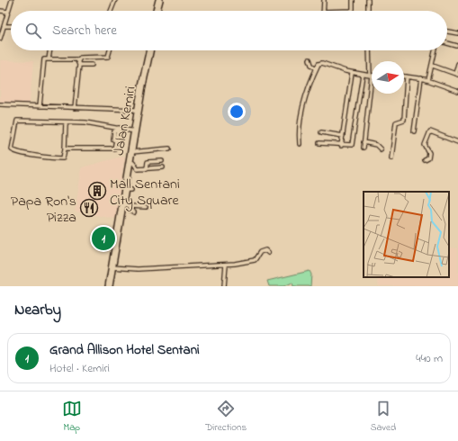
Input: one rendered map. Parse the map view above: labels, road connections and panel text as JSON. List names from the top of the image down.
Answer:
{
  "streets": {
    "highway": ["Jalan Kemiri"]
  },
  "places": {
    "building": ["Mall Sentani City Square"],
    "restaurant": ["Papa Ron's Pizza"]
  },
  "north": "right",
  "page": {
    "search": "Search here",
    "pins": "1",
    "heading": "Nearby",
    "list": [
      {
        "mark": "1",
        "name": "Grand Allison Hotel Sentani",
        "note": "Hotel · Kemiri",
        "value": "440 m"
      }
    ],
    "nav": ["Map", "Directions", "Saved"]
  }
}
